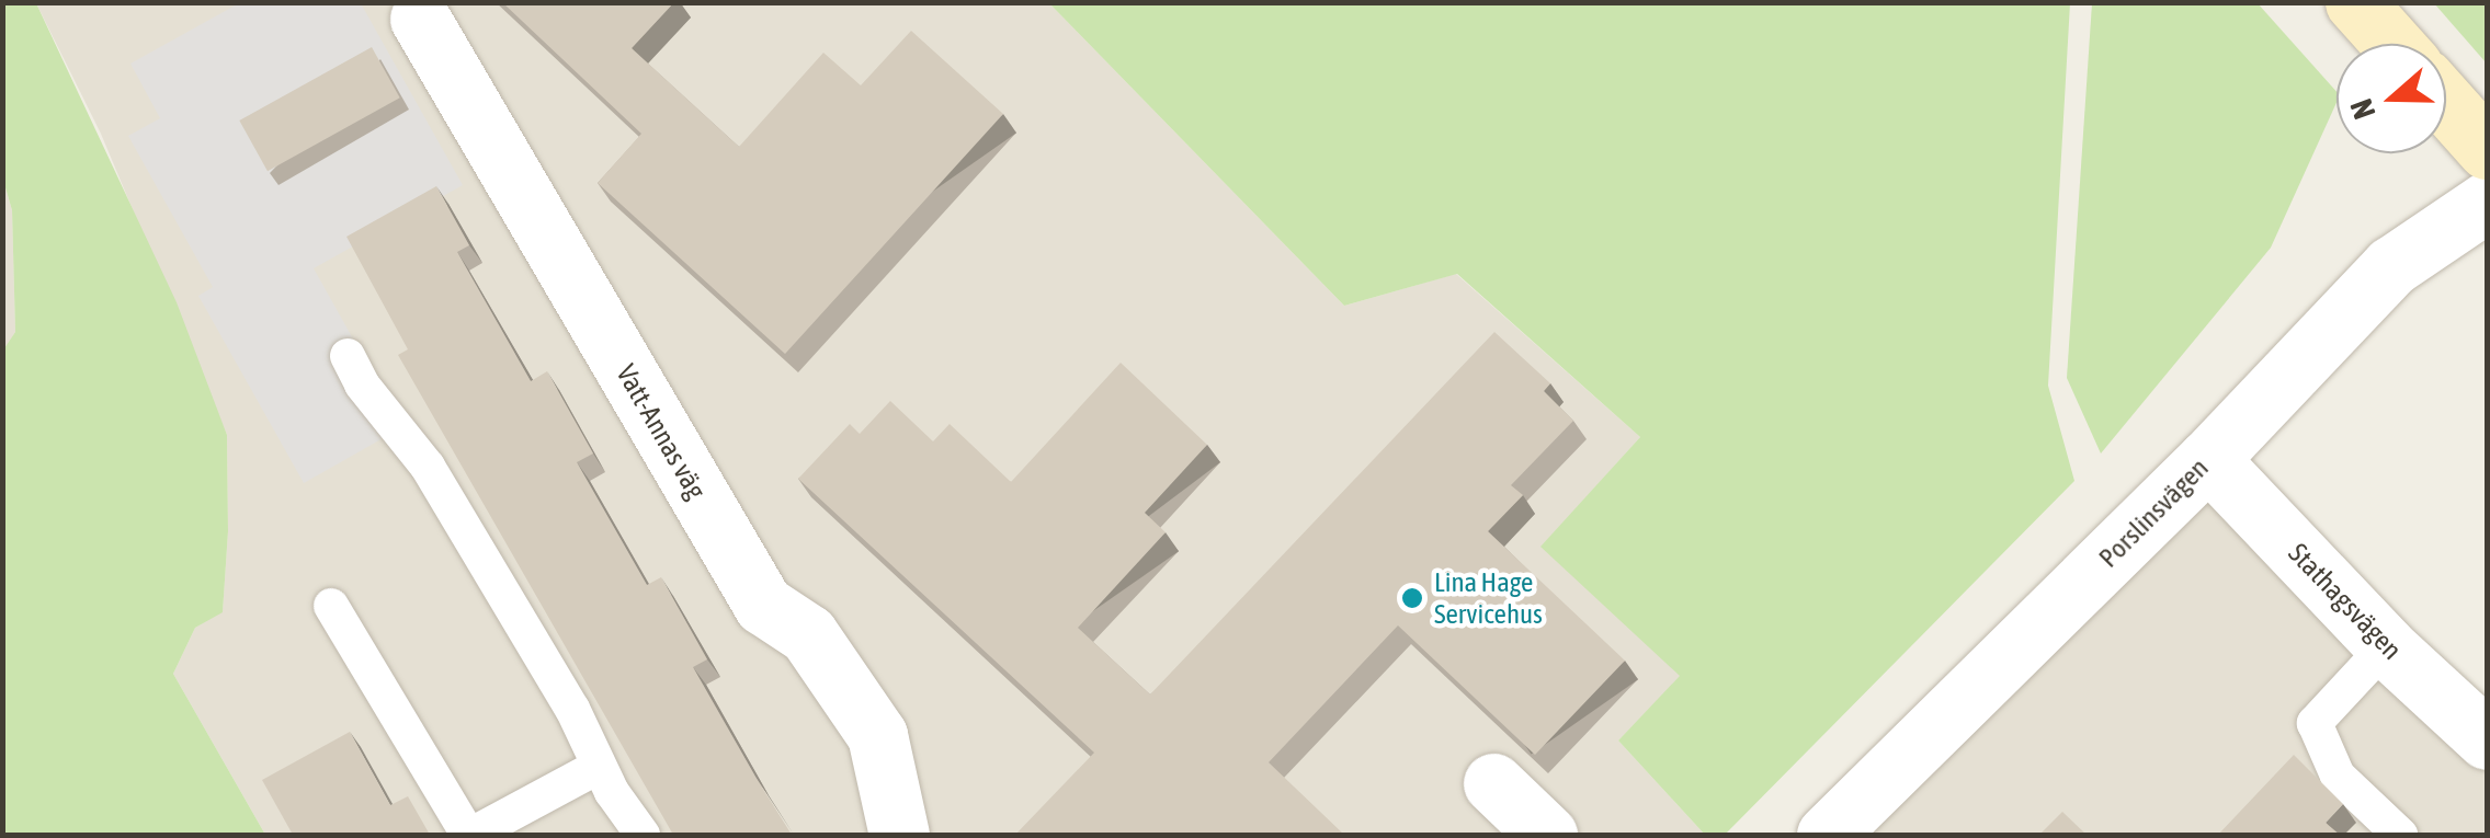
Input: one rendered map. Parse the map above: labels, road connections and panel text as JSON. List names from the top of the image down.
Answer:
{
  "streets": {
    "street": ["Vatt-Annas väg", "Porslinsvägen", "Stathagsvägen"]
  },
  "crossings": [
    ["Porslinsvägen", "Stathagsvägen"]
  ],
  "places": ["Lina Hage Servicehus"],
  "north": "left"
}
